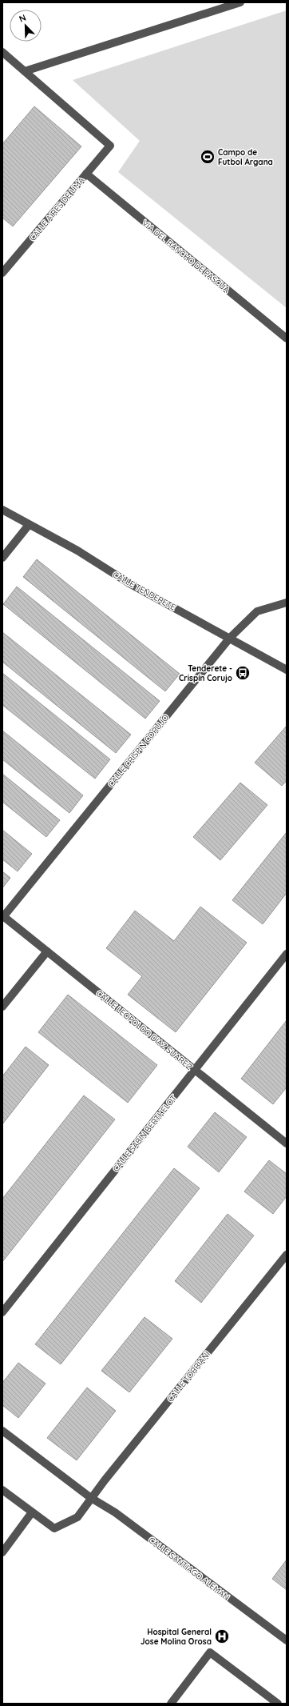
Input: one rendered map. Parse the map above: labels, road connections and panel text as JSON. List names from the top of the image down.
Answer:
{
  "streets": {
    "street": [
      "CALLE AIRES DE LIMA",
      "VIA DEL RANCHO DE PASCUA",
      "CALLE TENDERETE",
      "CALLE CRISPIN CORUJO",
      "CALLE LEOPOLDO DIAZ SUAREZ",
      "CALLE SABIN BERTHELOT",
      "CALLE TORRIANI",
      "CALLE SANTIAGO ALEMAN"
    ]
  },
  "crossings": [
    ["CALLE AIRES DE LIMA", "VIA DEL RANCHO DE PASCUA"],
    ["CALLE TENDERETE", "CALLE CRISPIN CORUJO"],
    ["CALLE CRISPIN CORUJO", "CALLE LEOPOLDO DIAZ SUAREZ"],
    ["CALLE LEOPOLDO DIAZ SUAREZ", "CALLE SABIN BERTHELOT"],
    ["CALLE TORRIANI", "CALLE SANTIAGO ALEMAN"]
  ],
  "places": {
    "sports": ["Campo de Futbol Argana"],
    "bus stop": ["Tenderete - Crispín Corujo"],
    "hospital": ["Hospital General Jose Molina Orosa"]
  },
  "north": "top left"
}
